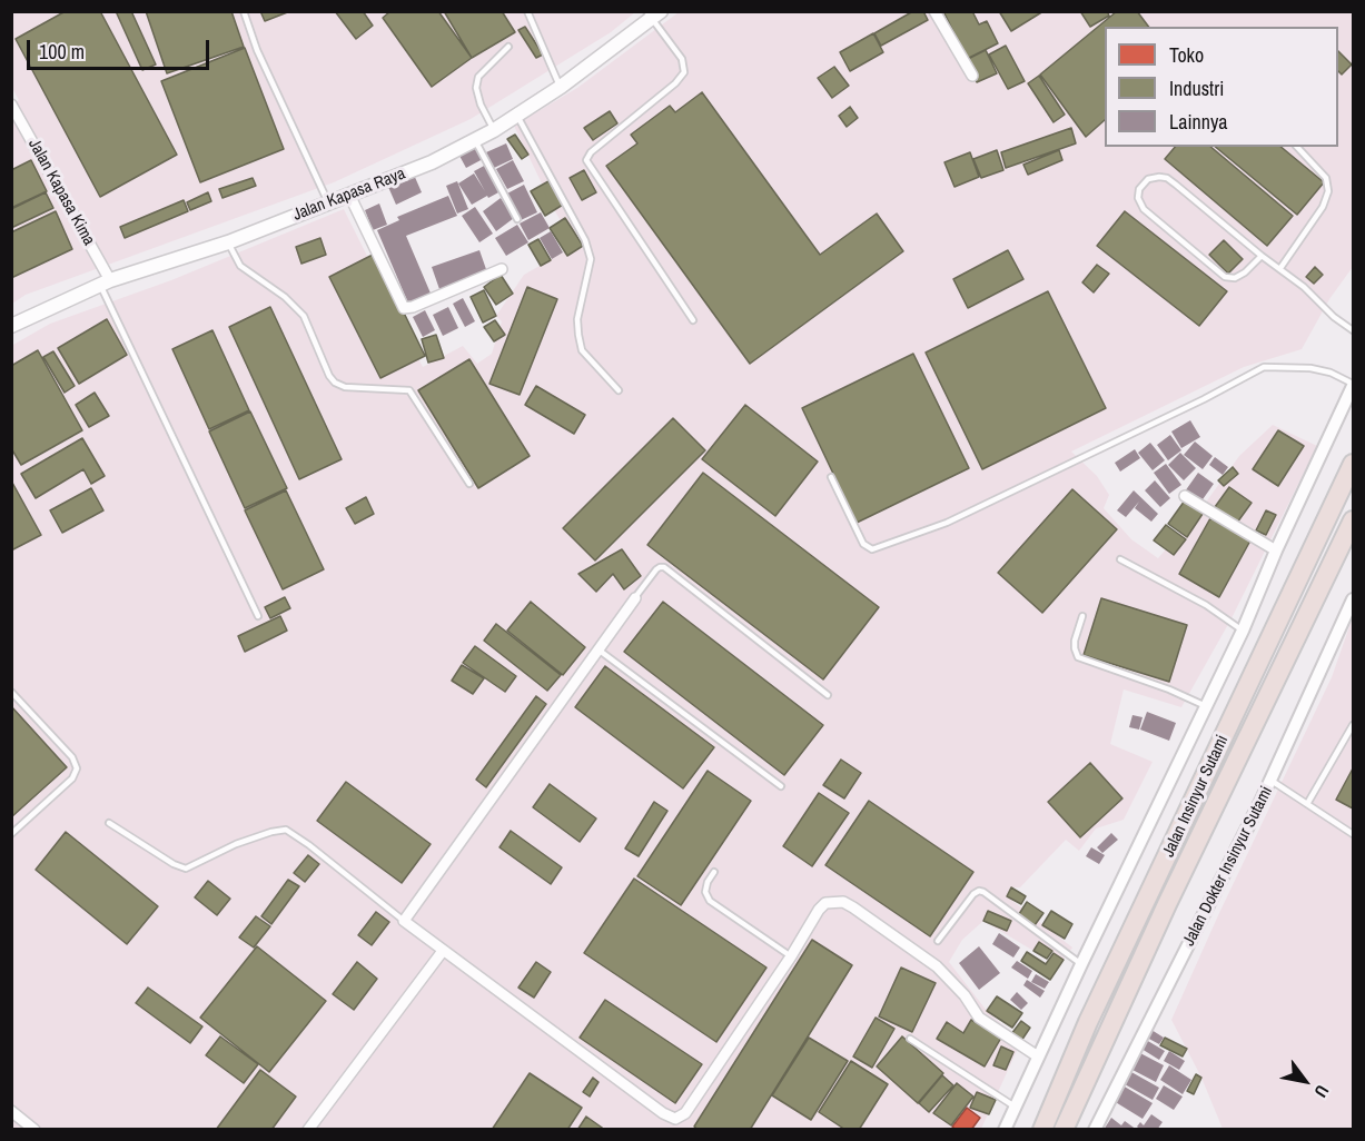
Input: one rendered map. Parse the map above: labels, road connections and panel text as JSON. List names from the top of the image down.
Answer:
{
  "streets": {
    "highway": ["Jalan Insinyur Sutami"],
    "main road": ["Jalan Kapasa Raya"],
    "street": ["Jalan Kapasa Kima", "Jalan Dokter Insinyur Sutami"]
  },
  "crossings": [
    ["Jalan Kapasa Kima", "Jalan Kapasa Raya"]
  ],
  "legend": ["Toko", "Industri", "Lainnya"],
  "scale_bar": "100 m",
  "north": "bottom right"
}
